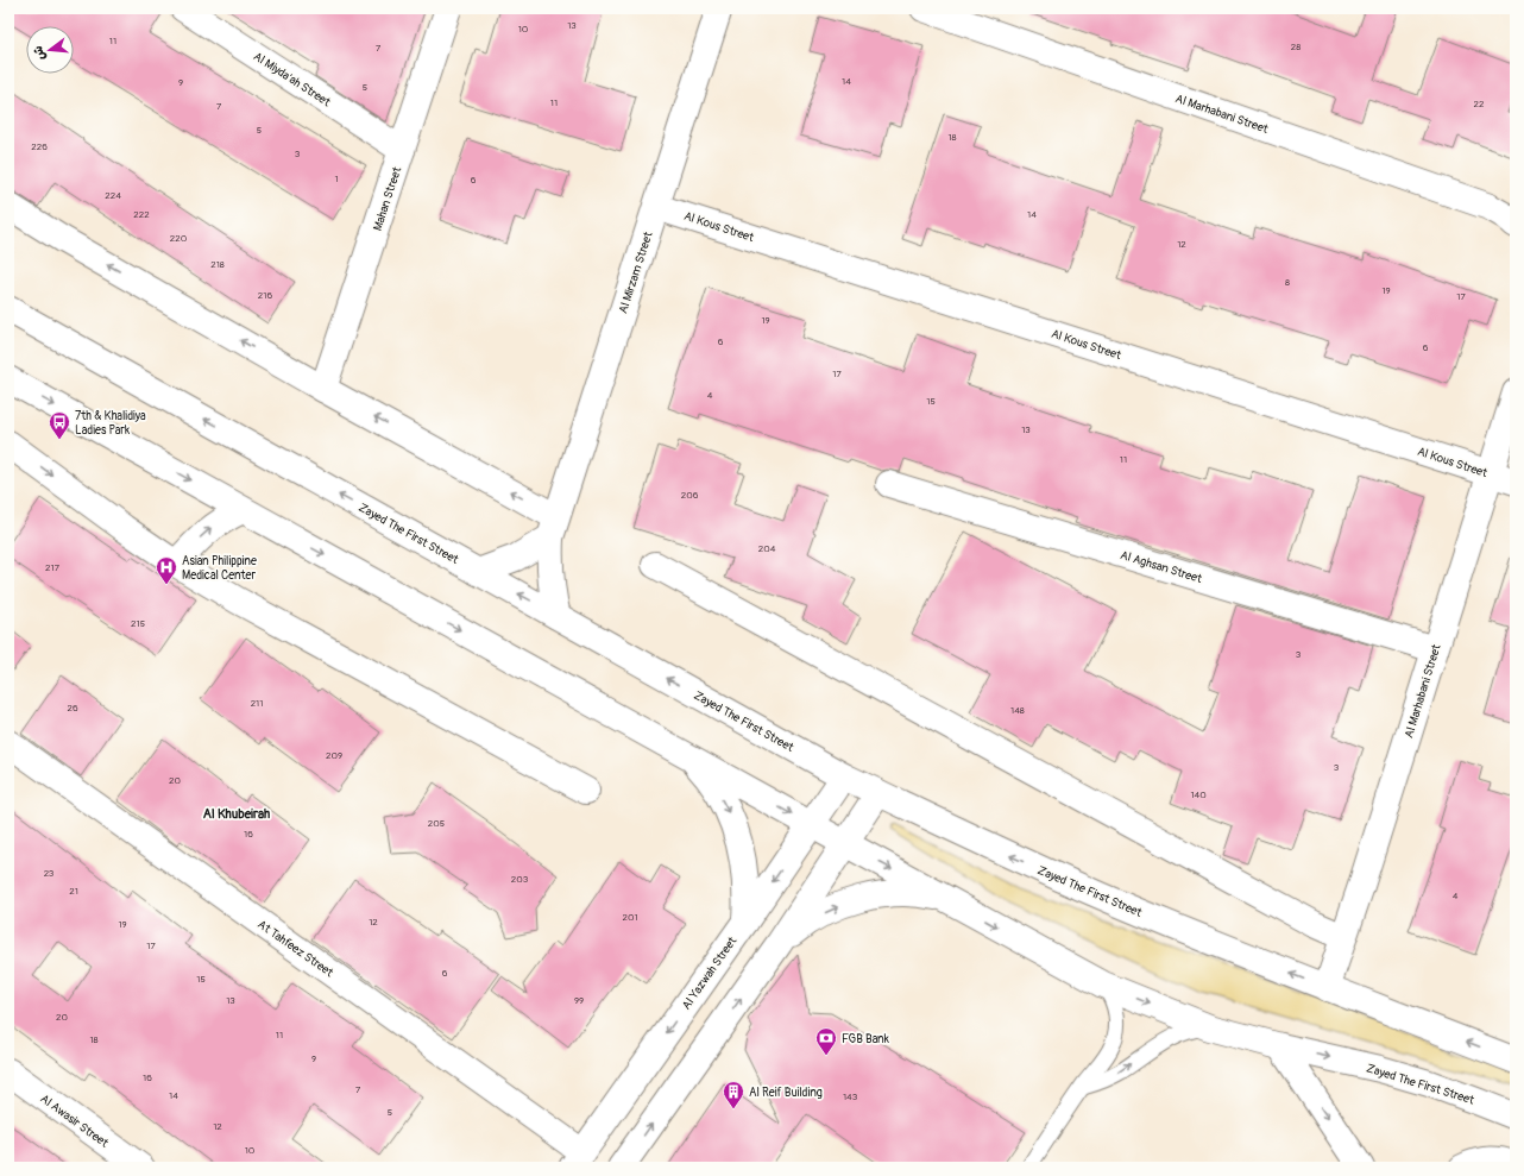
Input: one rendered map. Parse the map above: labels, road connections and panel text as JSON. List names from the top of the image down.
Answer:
{
  "streets": {
    "street": [
      "Al Miyda'ah Street",
      "Al Marhabani Street",
      "Mahan Street",
      "Al Kous Street",
      "Al Mirzam Street",
      "Zayed The First Street",
      "Al Aghsan Street",
      "At Tahfeez Street",
      "Al Yazwah Street",
      "Al Awasir Street"
    ]
  },
  "crossings": [
    ["Al Miyda'ah Street", "Mahan Street"],
    ["Al Marhabani Street", "Al Kous Street"],
    ["Al Marhabani Street", "Zayed The First Street"],
    ["Al Marhabani Street", "Al Aghsan Street"],
    ["Al Kous Street", "Al Mirzam Street"],
    ["Al Mirzam Street", "Zayed The First Street"],
    ["Zayed The First Street", "Al Yazwah Street"],
    ["At Tahfeez Street", "Al Yazwah Street"]
  ],
  "districts": ["Al Khubeirah"],
  "places": {
    "bus stop": ["7th & Khalidiya Ladies Park"],
    "hospital": ["Asian Philippine Medical Center"],
    "bank": ["FGB Bank"],
    "building": ["Al Reif Building"]
  },
  "house_numbers": [
    "13",
    "10",
    "11",
    "28",
    "7",
    "14",
    "9",
    "5",
    "11",
    "22",
    "7",
    "5",
    "18",
    "226",
    "3",
    "1",
    "6",
    "224",
    "222",
    "14",
    "220",
    "12",
    "218",
    "8",
    "19",
    "216",
    "17",
    "19",
    "6",
    "6",
    "17",
    "4",
    "15",
    "13",
    "11",
    "206",
    "204",
    "217",
    "215",
    "3",
    "211",
    "26",
    "148",
    "209",
    "3",
    "20",
    "140",
    "205",
    "16",
    "23",
    "203",
    "21",
    "4",
    "201",
    "12",
    "19",
    "17",
    "6",
    "15",
    "13",
    "99",
    "20",
    "11",
    "18",
    "9",
    "16",
    "7",
    "14",
    "143",
    "5",
    "12",
    "10"
  ],
  "north": "left"
}
